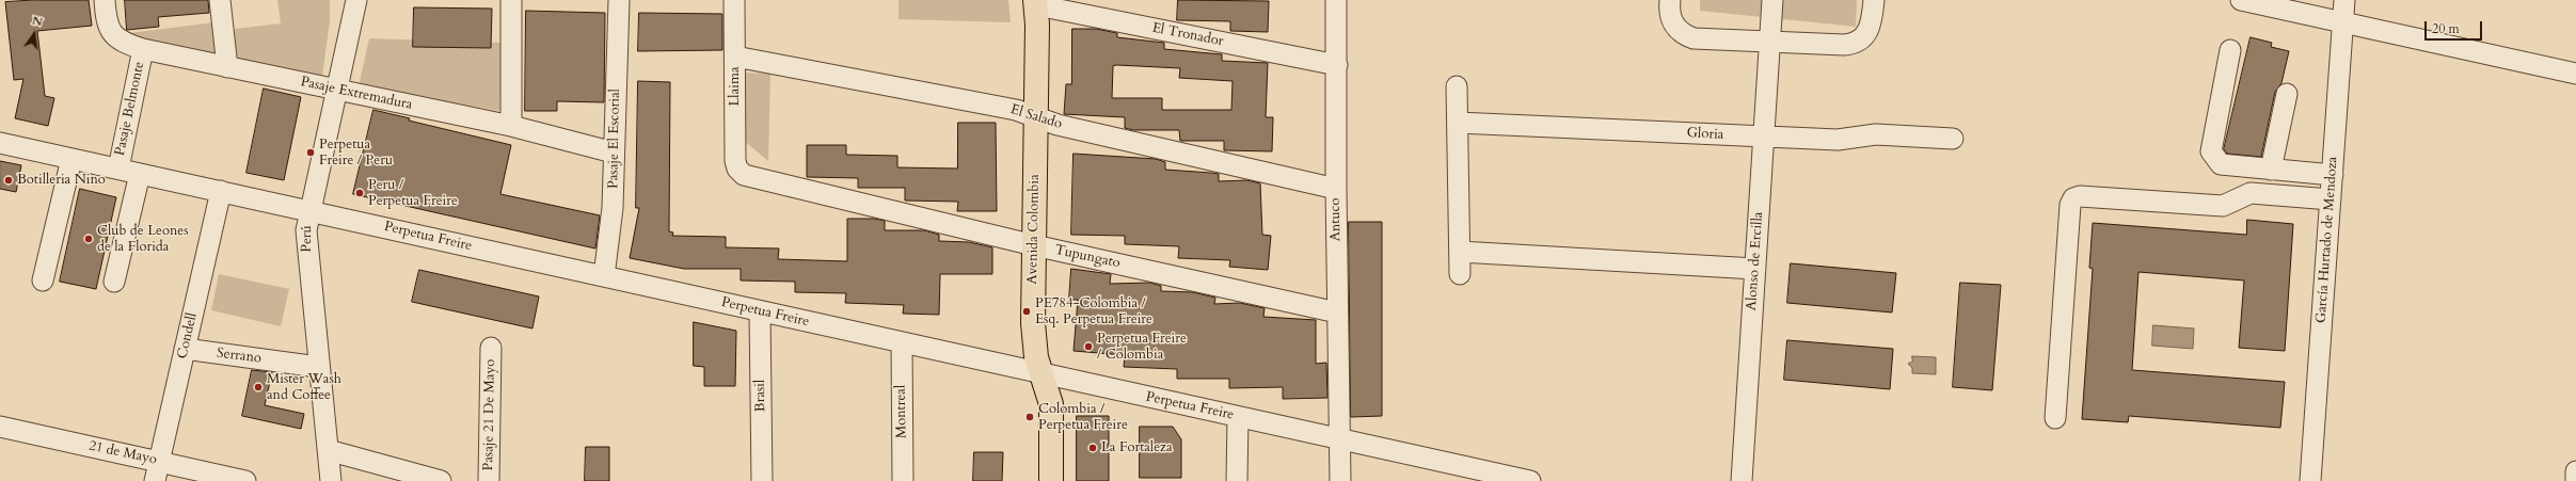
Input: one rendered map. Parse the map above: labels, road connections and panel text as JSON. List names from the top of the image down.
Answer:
{
  "streets": {
    "main road": ["Avenida Colombia"],
    "street": [
      "El Tronador",
      "Llaima",
      "Pasaje Extremadura",
      "Pasaje Belmonte",
      "El Salado",
      "Gloria",
      "Pasaje El Escorial",
      "Antuco",
      "Perpetua Freire",
      "Perú",
      "García Hurtado de Mendoza",
      "Tupungato",
      "Alonso de Ercilla",
      "Condell",
      "Serrano",
      "Brasil",
      "Montreal",
      "Pasaje 21 De Mayo",
      "21 de Mayo"
    ]
  },
  "crossings": [
    ["El Tronador", "Antuco"],
    ["El Tronador", "Avenida Colombia"],
    ["Llaima", "El Salado"],
    ["Llaima", "Tupungato"],
    ["Pasaje Extremadura", "Pasaje Belmonte"],
    ["Pasaje Extremadura", "Pasaje El Escorial"],
    ["Pasaje Extremadura", "Perú"],
    ["Pasaje Belmonte", "Perpetua Freire"],
    ["El Salado", "Antuco"],
    ["El Salado", "Avenida Colombia"],
    ["Gloria", "Alonso de Ercilla"],
    ["Pasaje El Escorial", "Perpetua Freire"],
    ["Antuco", "Perpetua Freire"],
    ["Antuco", "Tupungato"],
    ["Avenida Colombia", "Perpetua Freire"],
    ["Avenida Colombia", "Tupungato"],
    ["Perpetua Freire", "Perú"],
    ["Perpetua Freire", "Condell"],
    ["Perpetua Freire", "Brasil"],
    ["Perpetua Freire", "Montreal"],
    ["Perú", "Serrano"],
    ["Condell", "Serrano"],
    ["Condell", "21 de Mayo"]
  ],
  "places": [
    "Perpetua Freire / Peru",
    "Botilleria Nino",
    "Peru / Perpetua Freire",
    "Club de Leones de la Florida",
    "PE784-Colombia / Esq. Perpetua Freire",
    "Perpetua Freire / Colombia",
    "Mister Wash and Coffee",
    "Colombia / Perpetua Freire",
    "La Fortaleza"
  ],
  "scale_bar": "20 m",
  "north": "top"
}
